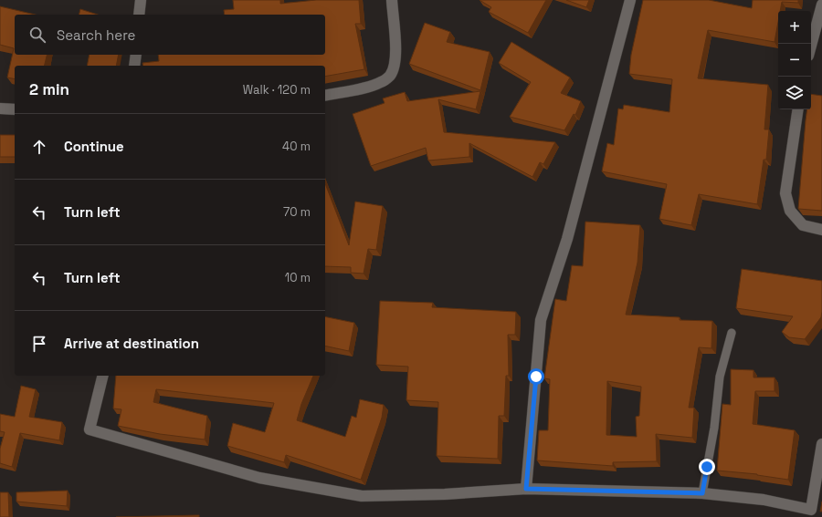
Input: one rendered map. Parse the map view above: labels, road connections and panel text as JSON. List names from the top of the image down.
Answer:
{
  "page": {
    "map_buttons": ["+", "−"],
    "search": "Search here",
    "heading": ["2 min", "Walk · 120 m"],
    "list": [
      ["Continue", "40 m"],
      ["Turn left", "70 m"],
      ["Turn left", "10 m"],
      "Arrive at destination"
    ]
  }
}
